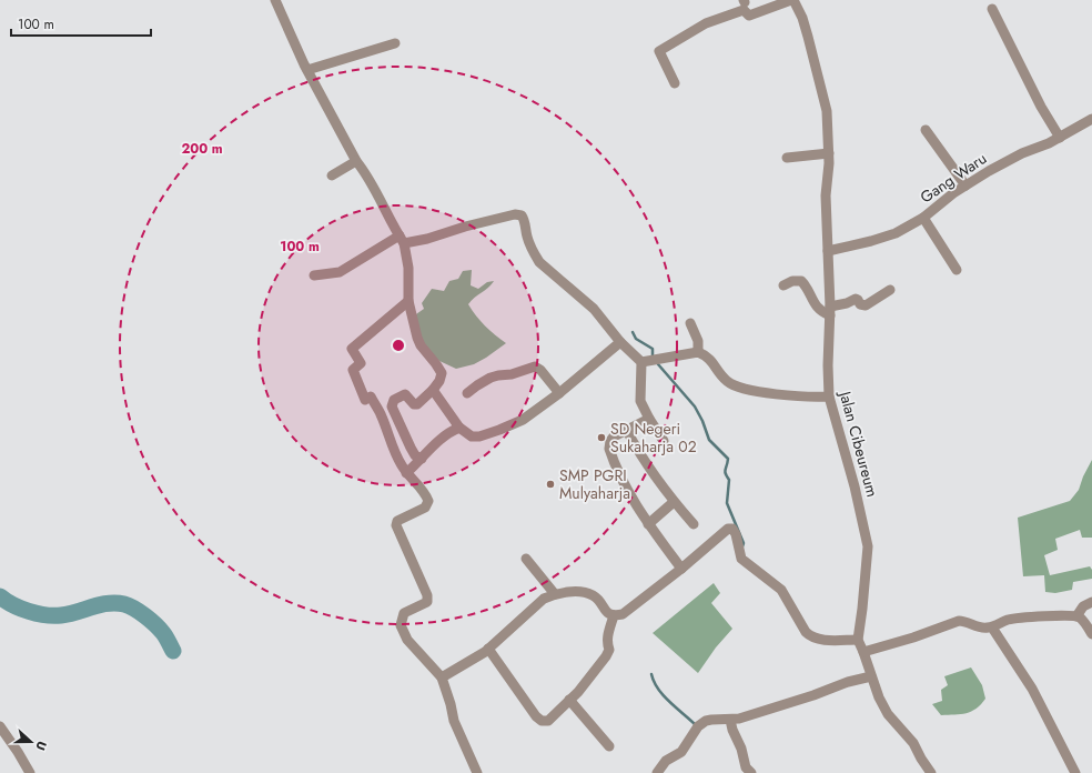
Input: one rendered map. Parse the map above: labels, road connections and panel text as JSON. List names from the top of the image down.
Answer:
{
  "streets": {
    "street": ["Gang Waru", "Jalan Cibeureum"]
  },
  "crossings": [
    ["Gang Waru", "Jalan Cibeureum"]
  ],
  "places": ["SD Negeri Sukaharja 02", "SMP PGRI Mulyaharja"],
  "scale_bar": "100 m",
  "north": "right",
  "rings": ["200 m", "100 m"]
}
